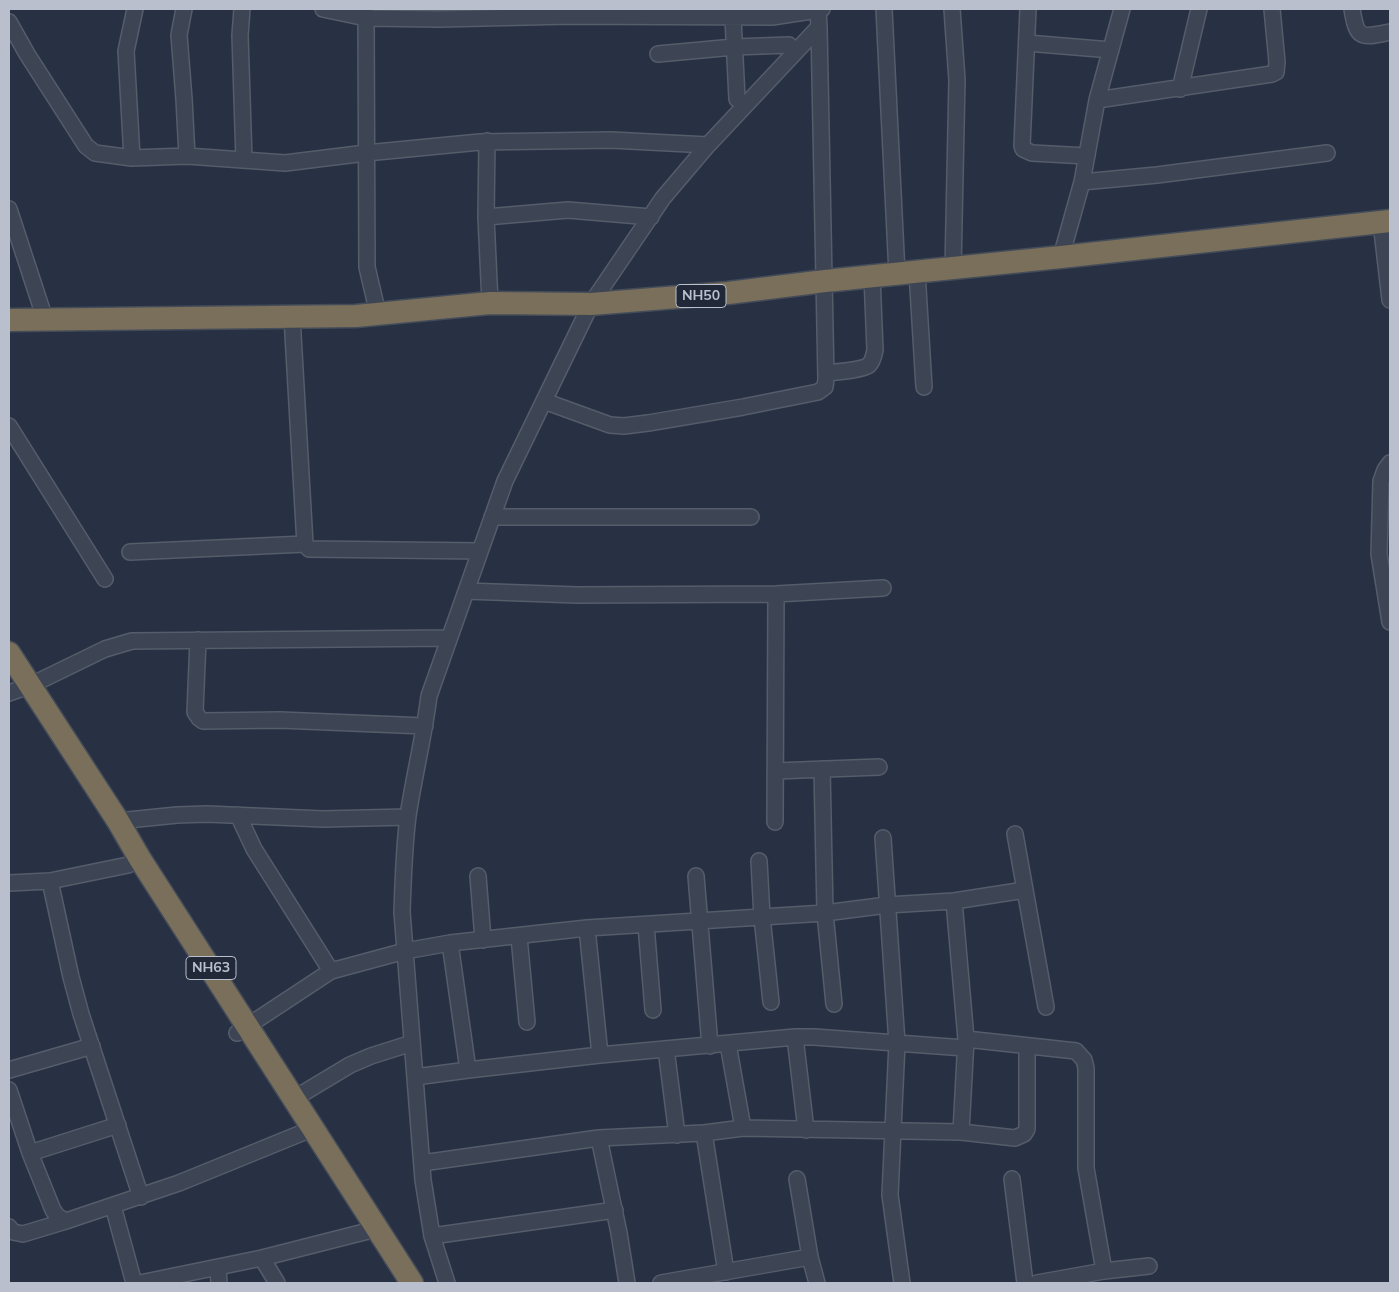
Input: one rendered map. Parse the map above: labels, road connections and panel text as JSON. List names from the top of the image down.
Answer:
{
  "streets": {
    "highway": ["NH50", "NH63"]
  }
}
